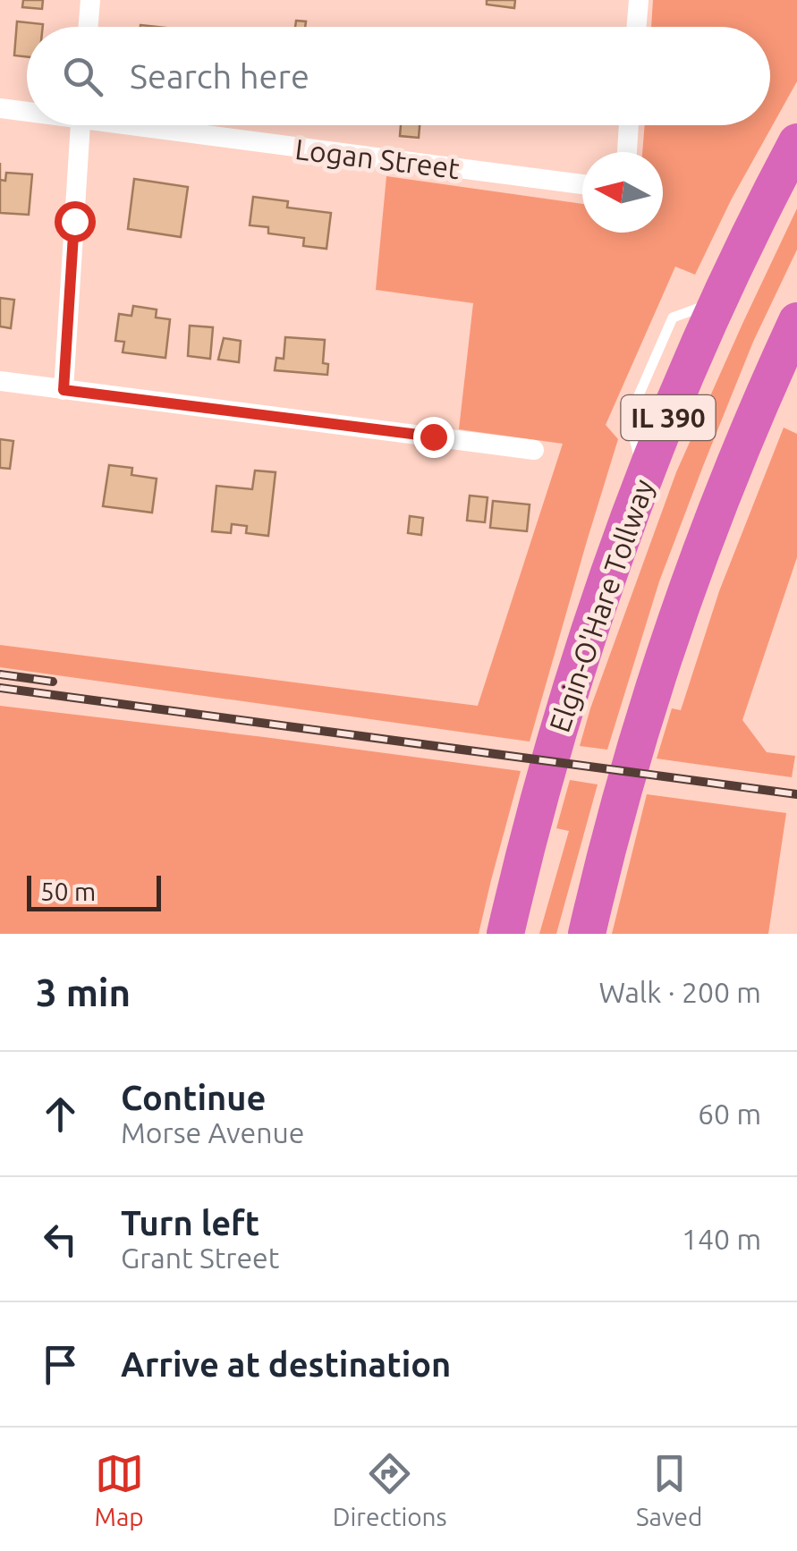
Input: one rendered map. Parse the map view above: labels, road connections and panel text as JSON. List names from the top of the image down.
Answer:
{
  "streets": {
    "highway": ["IL 390", "Elgin-O'Hare Tollway"],
    "street": ["Logan Street"]
  },
  "scale_bar": "50 m",
  "north": "left",
  "page": {
    "search": "Search here",
    "scale": "50 m",
    "heading": ["3 min", "Walk · 200 m"],
    "list": [
      ["Continue", "Morse Avenue", "60 m"],
      ["Turn left", "Grant Street", "140 m"],
      "Arrive at destination"
    ],
    "nav": ["Map", "Directions", "Saved"]
  }
}
